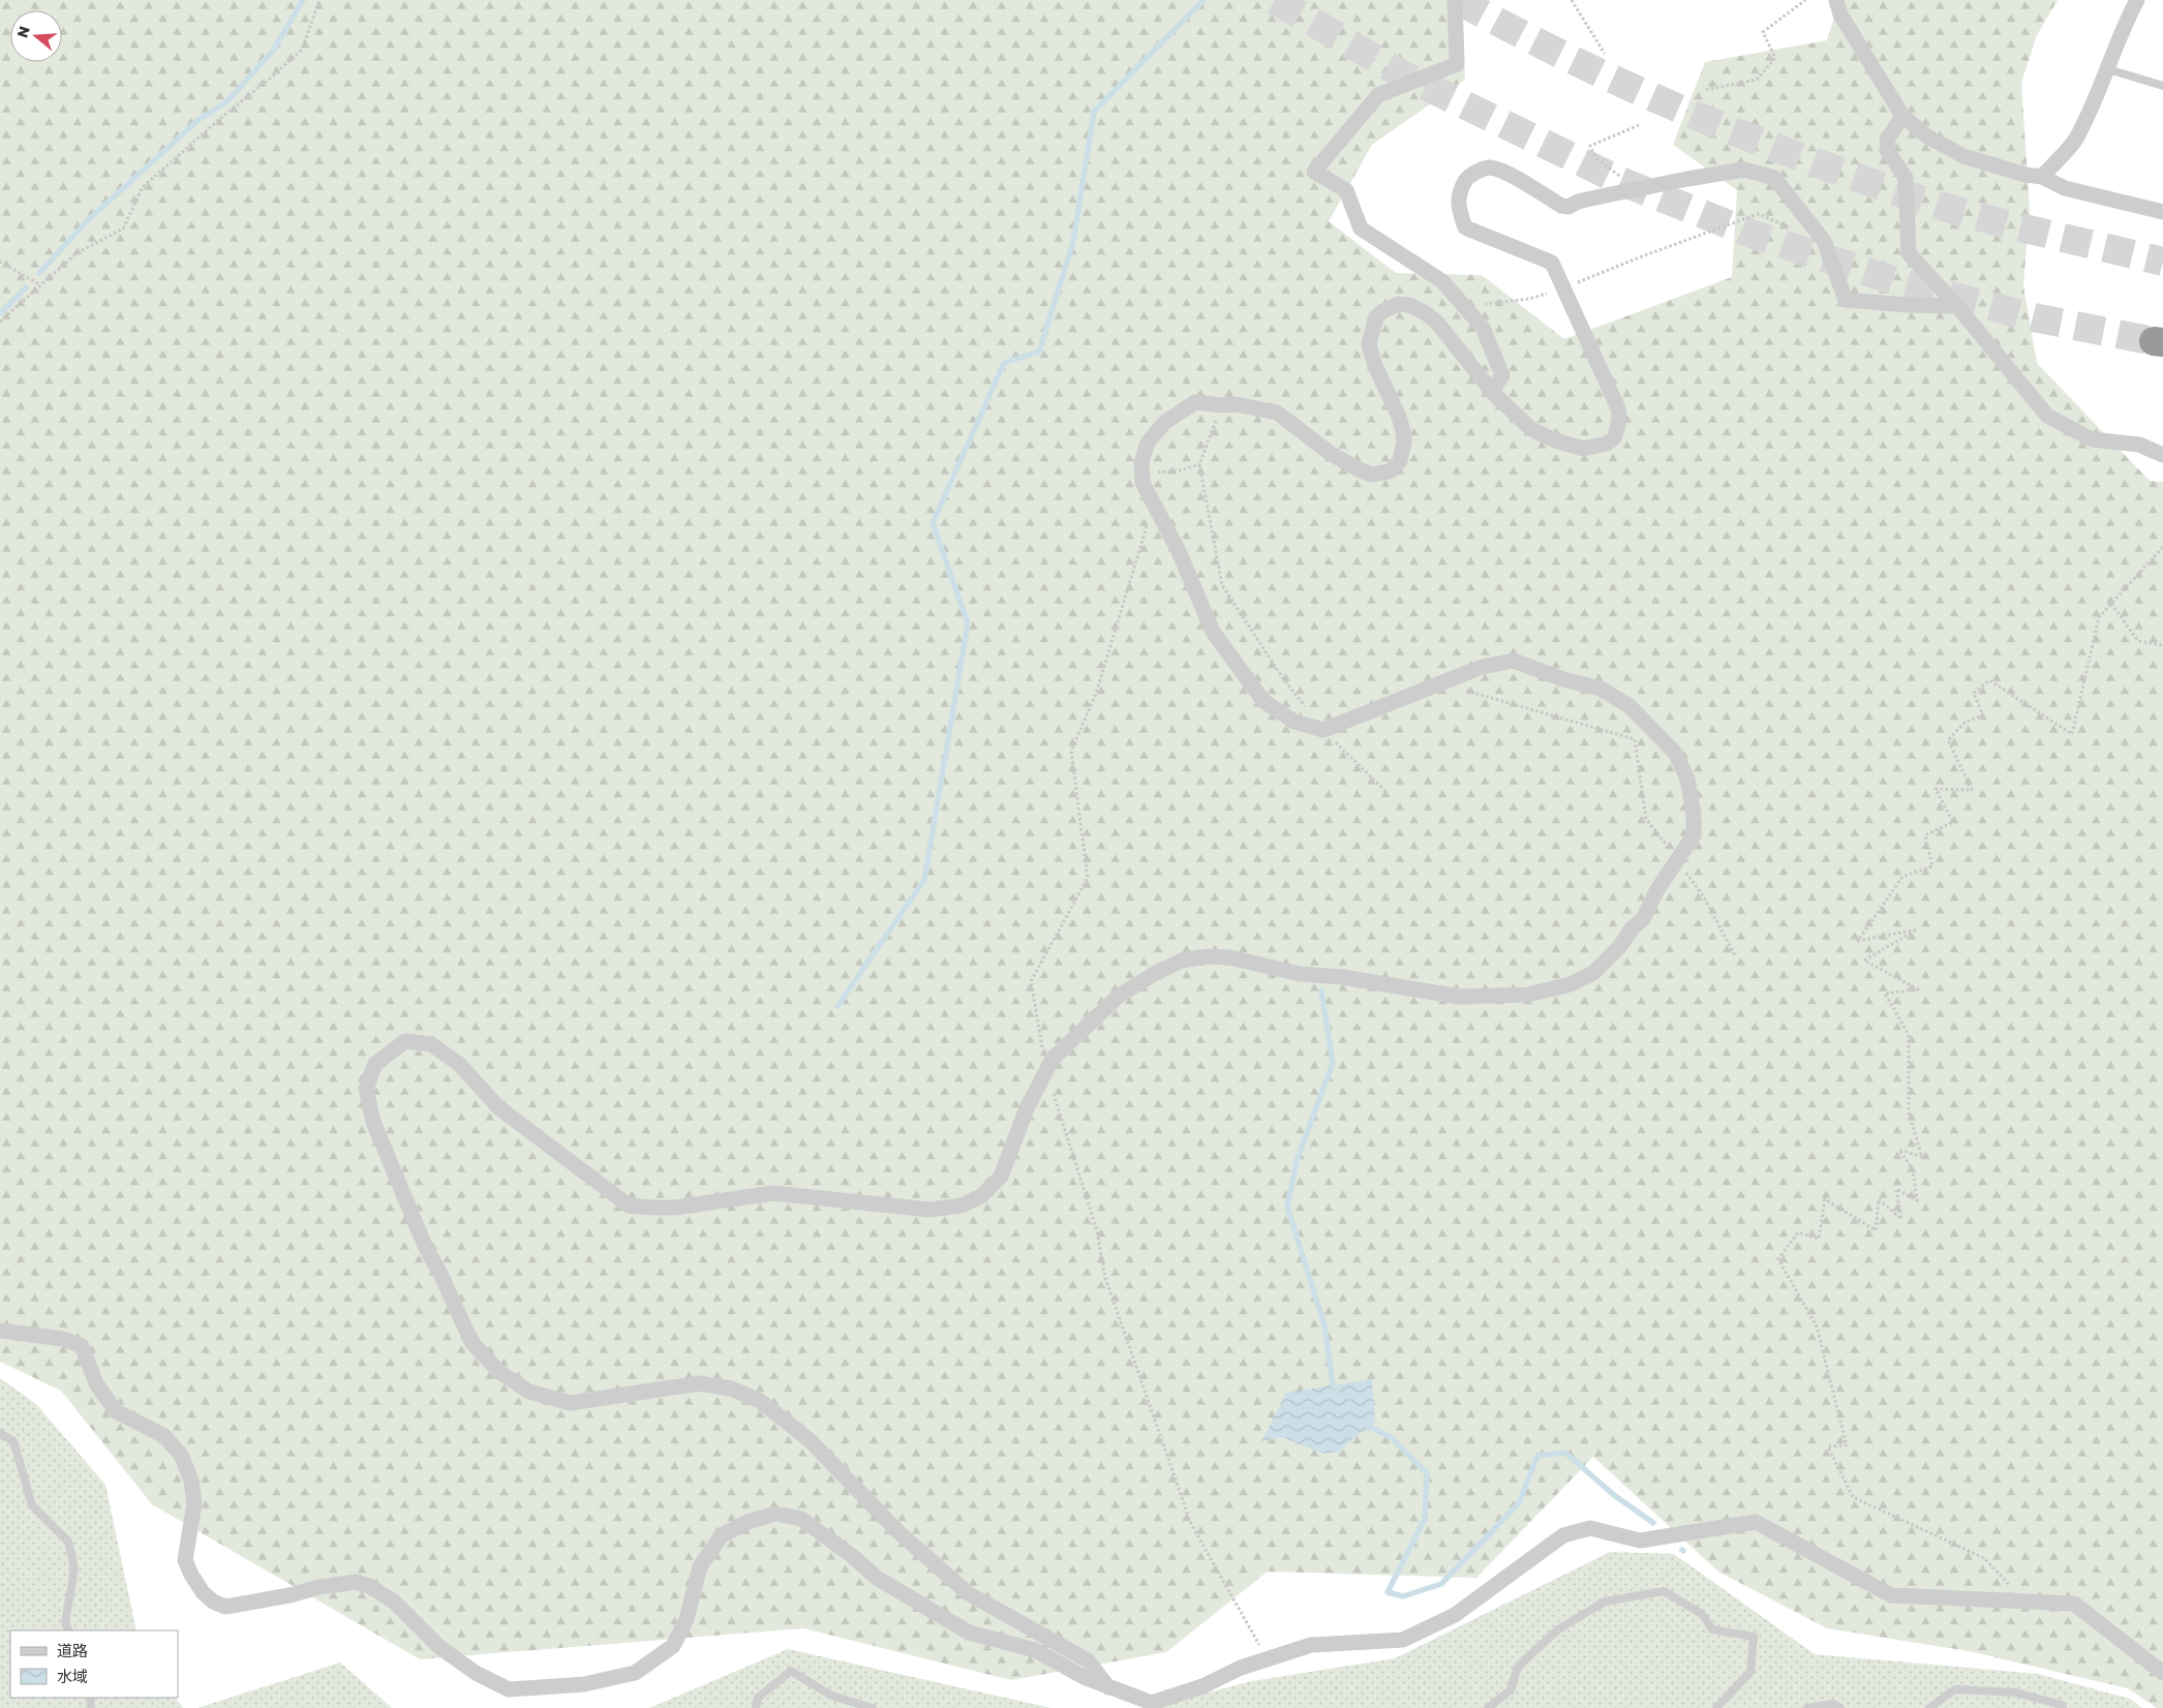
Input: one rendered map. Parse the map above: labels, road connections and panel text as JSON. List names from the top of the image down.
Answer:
{
  "legend": ["道路", "水域"],
  "north": "left"
}
